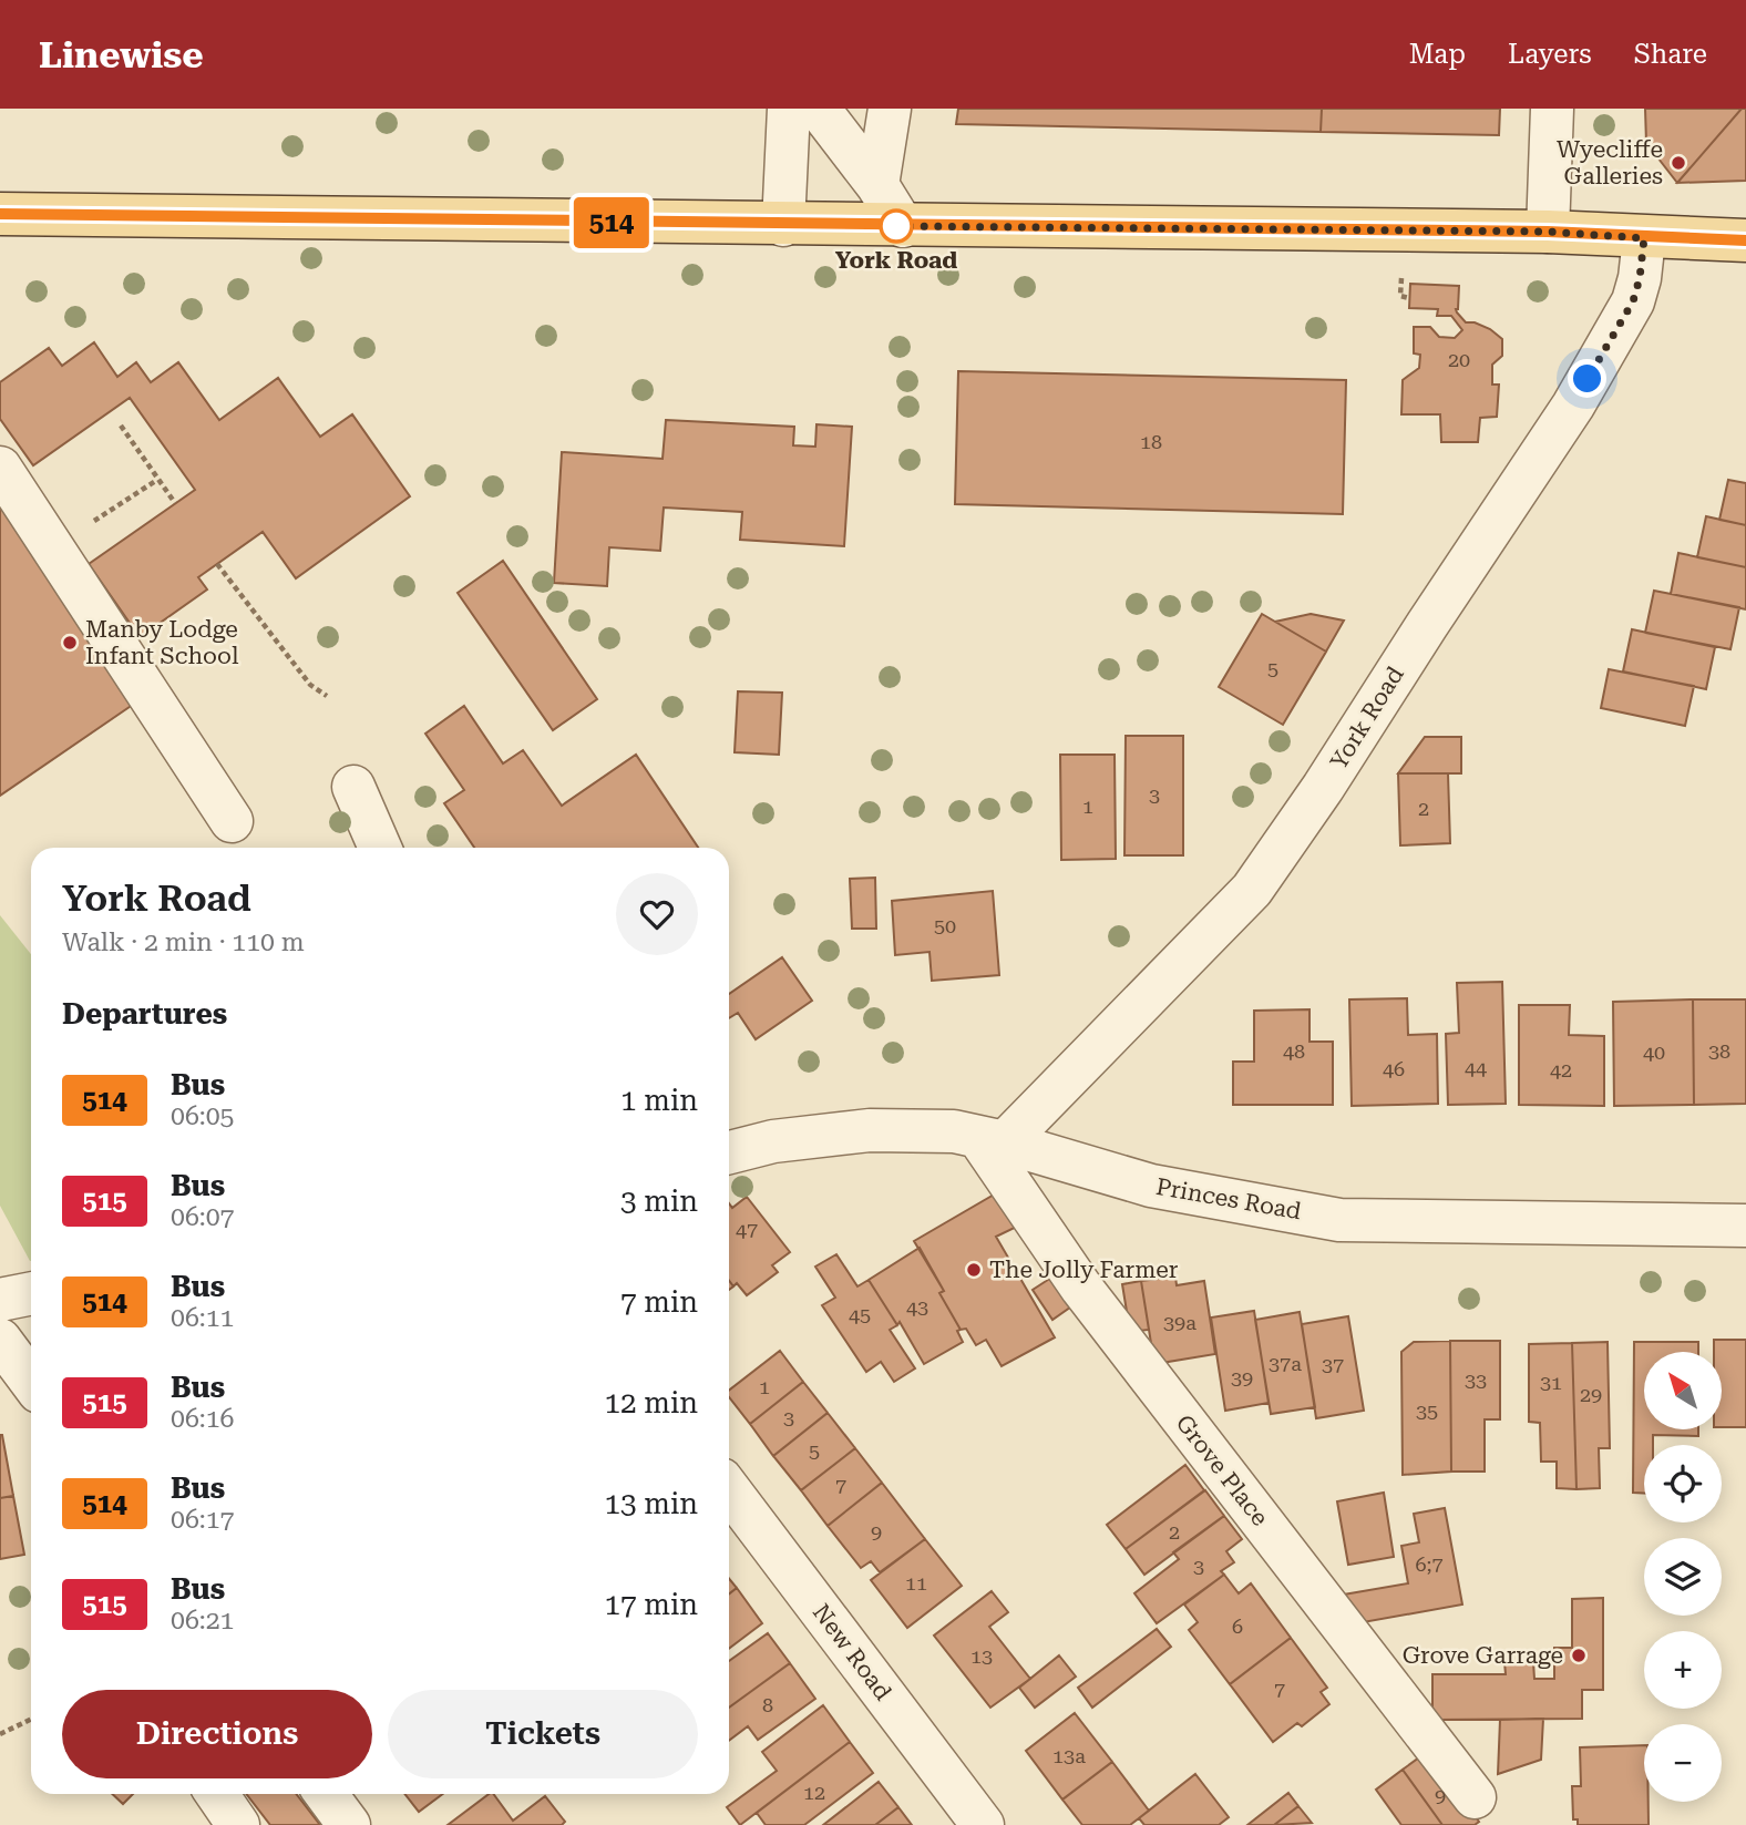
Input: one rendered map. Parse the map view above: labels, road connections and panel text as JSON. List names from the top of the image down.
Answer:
{
  "streets": {
    "street": [
      "York Road",
      "Princes Road",
      "Grove Place",
      "New Road"
    ]
  },
  "crossings": [
    ["York Road", "Princes Road"],
    ["York Road", "Grove Place"],
    ["Princes Road", "Grove Place"]
  ],
  "places": [
    "Wyecliffe Galleries",
    "York Road",
    "Manby Lodge Infant School",
    "The Jolly Farmer",
    "Grove Garrage"
  ],
  "lines": ["bus line 514"],
  "house_numbers": [
    "20",
    "18",
    "5",
    "3",
    "1",
    "2",
    "50",
    "48",
    "38",
    "40",
    "44",
    "46",
    "42",
    "47",
    "43",
    "45",
    "39a",
    "37a",
    "37",
    "39",
    "33",
    "31",
    "1",
    "29",
    "35",
    "3",
    "5",
    "7",
    "9",
    "2",
    "6;7",
    "3",
    "11",
    "6",
    "13",
    "7",
    "8",
    "13a",
    "12",
    "9"
  ],
  "north": "top left",
  "page": {
    "header": "Linewise",
    "nav": ["Map", "Layers", "Share"],
    "on_map": "514",
    "heading": [
      ["York Road", "Walk · 2 min · 110 m"],
      "Departures"
    ],
    "list": [
      {
        "mark": "514",
        "name": "Bus",
        "note": "06:05",
        "value": "1 min"
      },
      {
        "mark": "515",
        "name": "Bus",
        "note": "06:07",
        "value": "3 min"
      },
      {
        "mark": "514",
        "name": "Bus",
        "note": "06:11",
        "value": "7 min"
      },
      {
        "mark": "515",
        "name": "Bus",
        "note": "06:16",
        "value": "12 min"
      },
      {
        "mark": "514",
        "name": "Bus",
        "note": "06:17",
        "value": "13 min"
      },
      {
        "mark": "515",
        "name": "Bus",
        "note": "06:21",
        "value": "17 min"
      }
    ],
    "map_buttons": ["+", "−"],
    "buttons": ["Directions", "Tickets"]
  }
}
